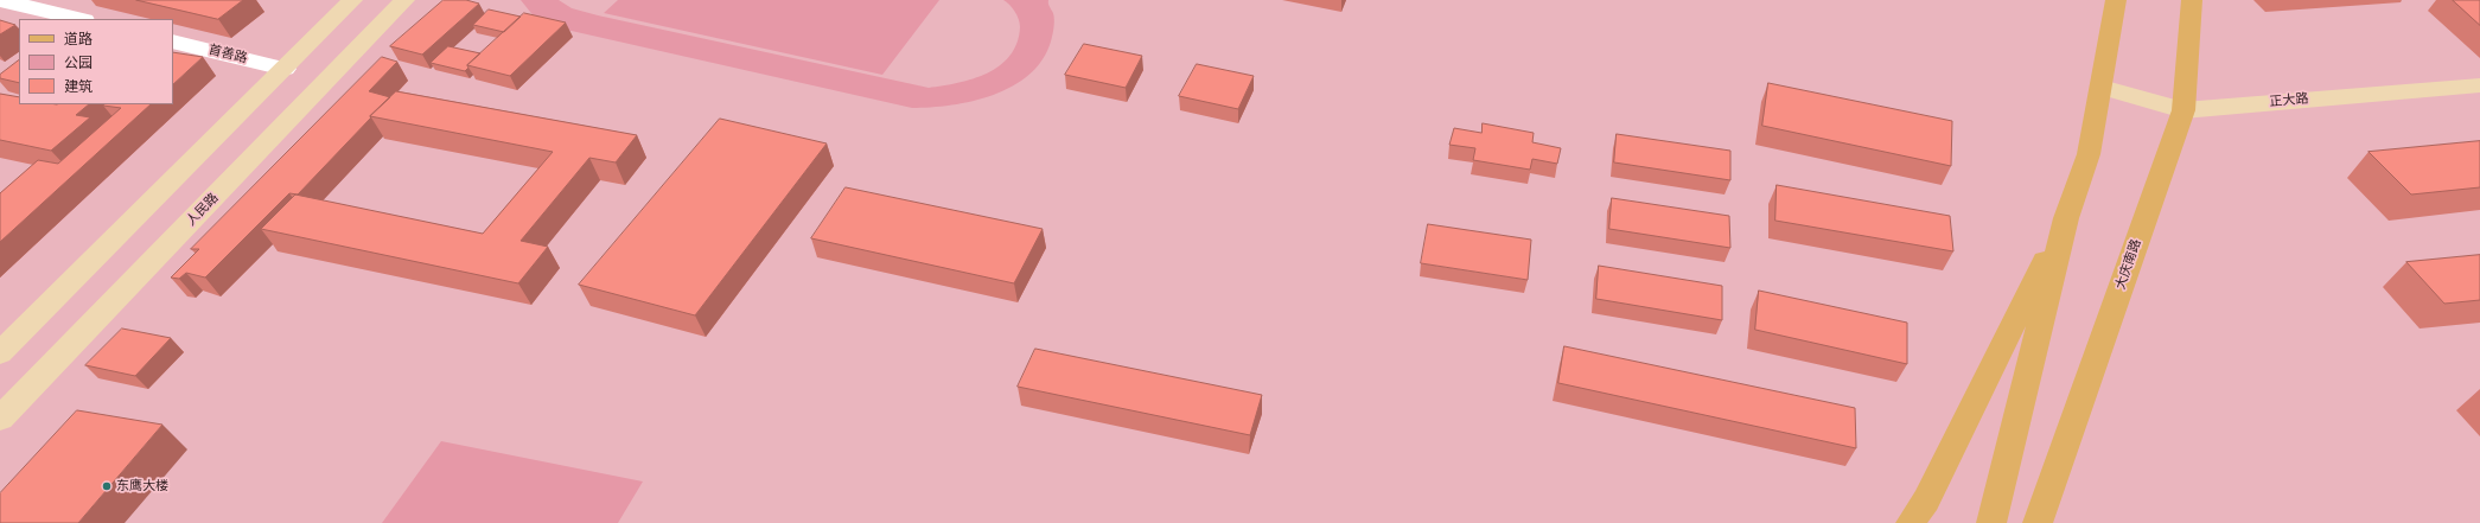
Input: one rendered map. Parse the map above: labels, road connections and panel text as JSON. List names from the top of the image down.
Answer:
{
  "streets": {
    "main road": ["正大路", "人民路", "大庆南路"],
    "street": ["首善路"]
  },
  "crossings": [
    ["正大路", "大庆南路"]
  ],
  "places": ["东鹰大楼"],
  "legend": ["道路", "公园", "建筑"]
}
